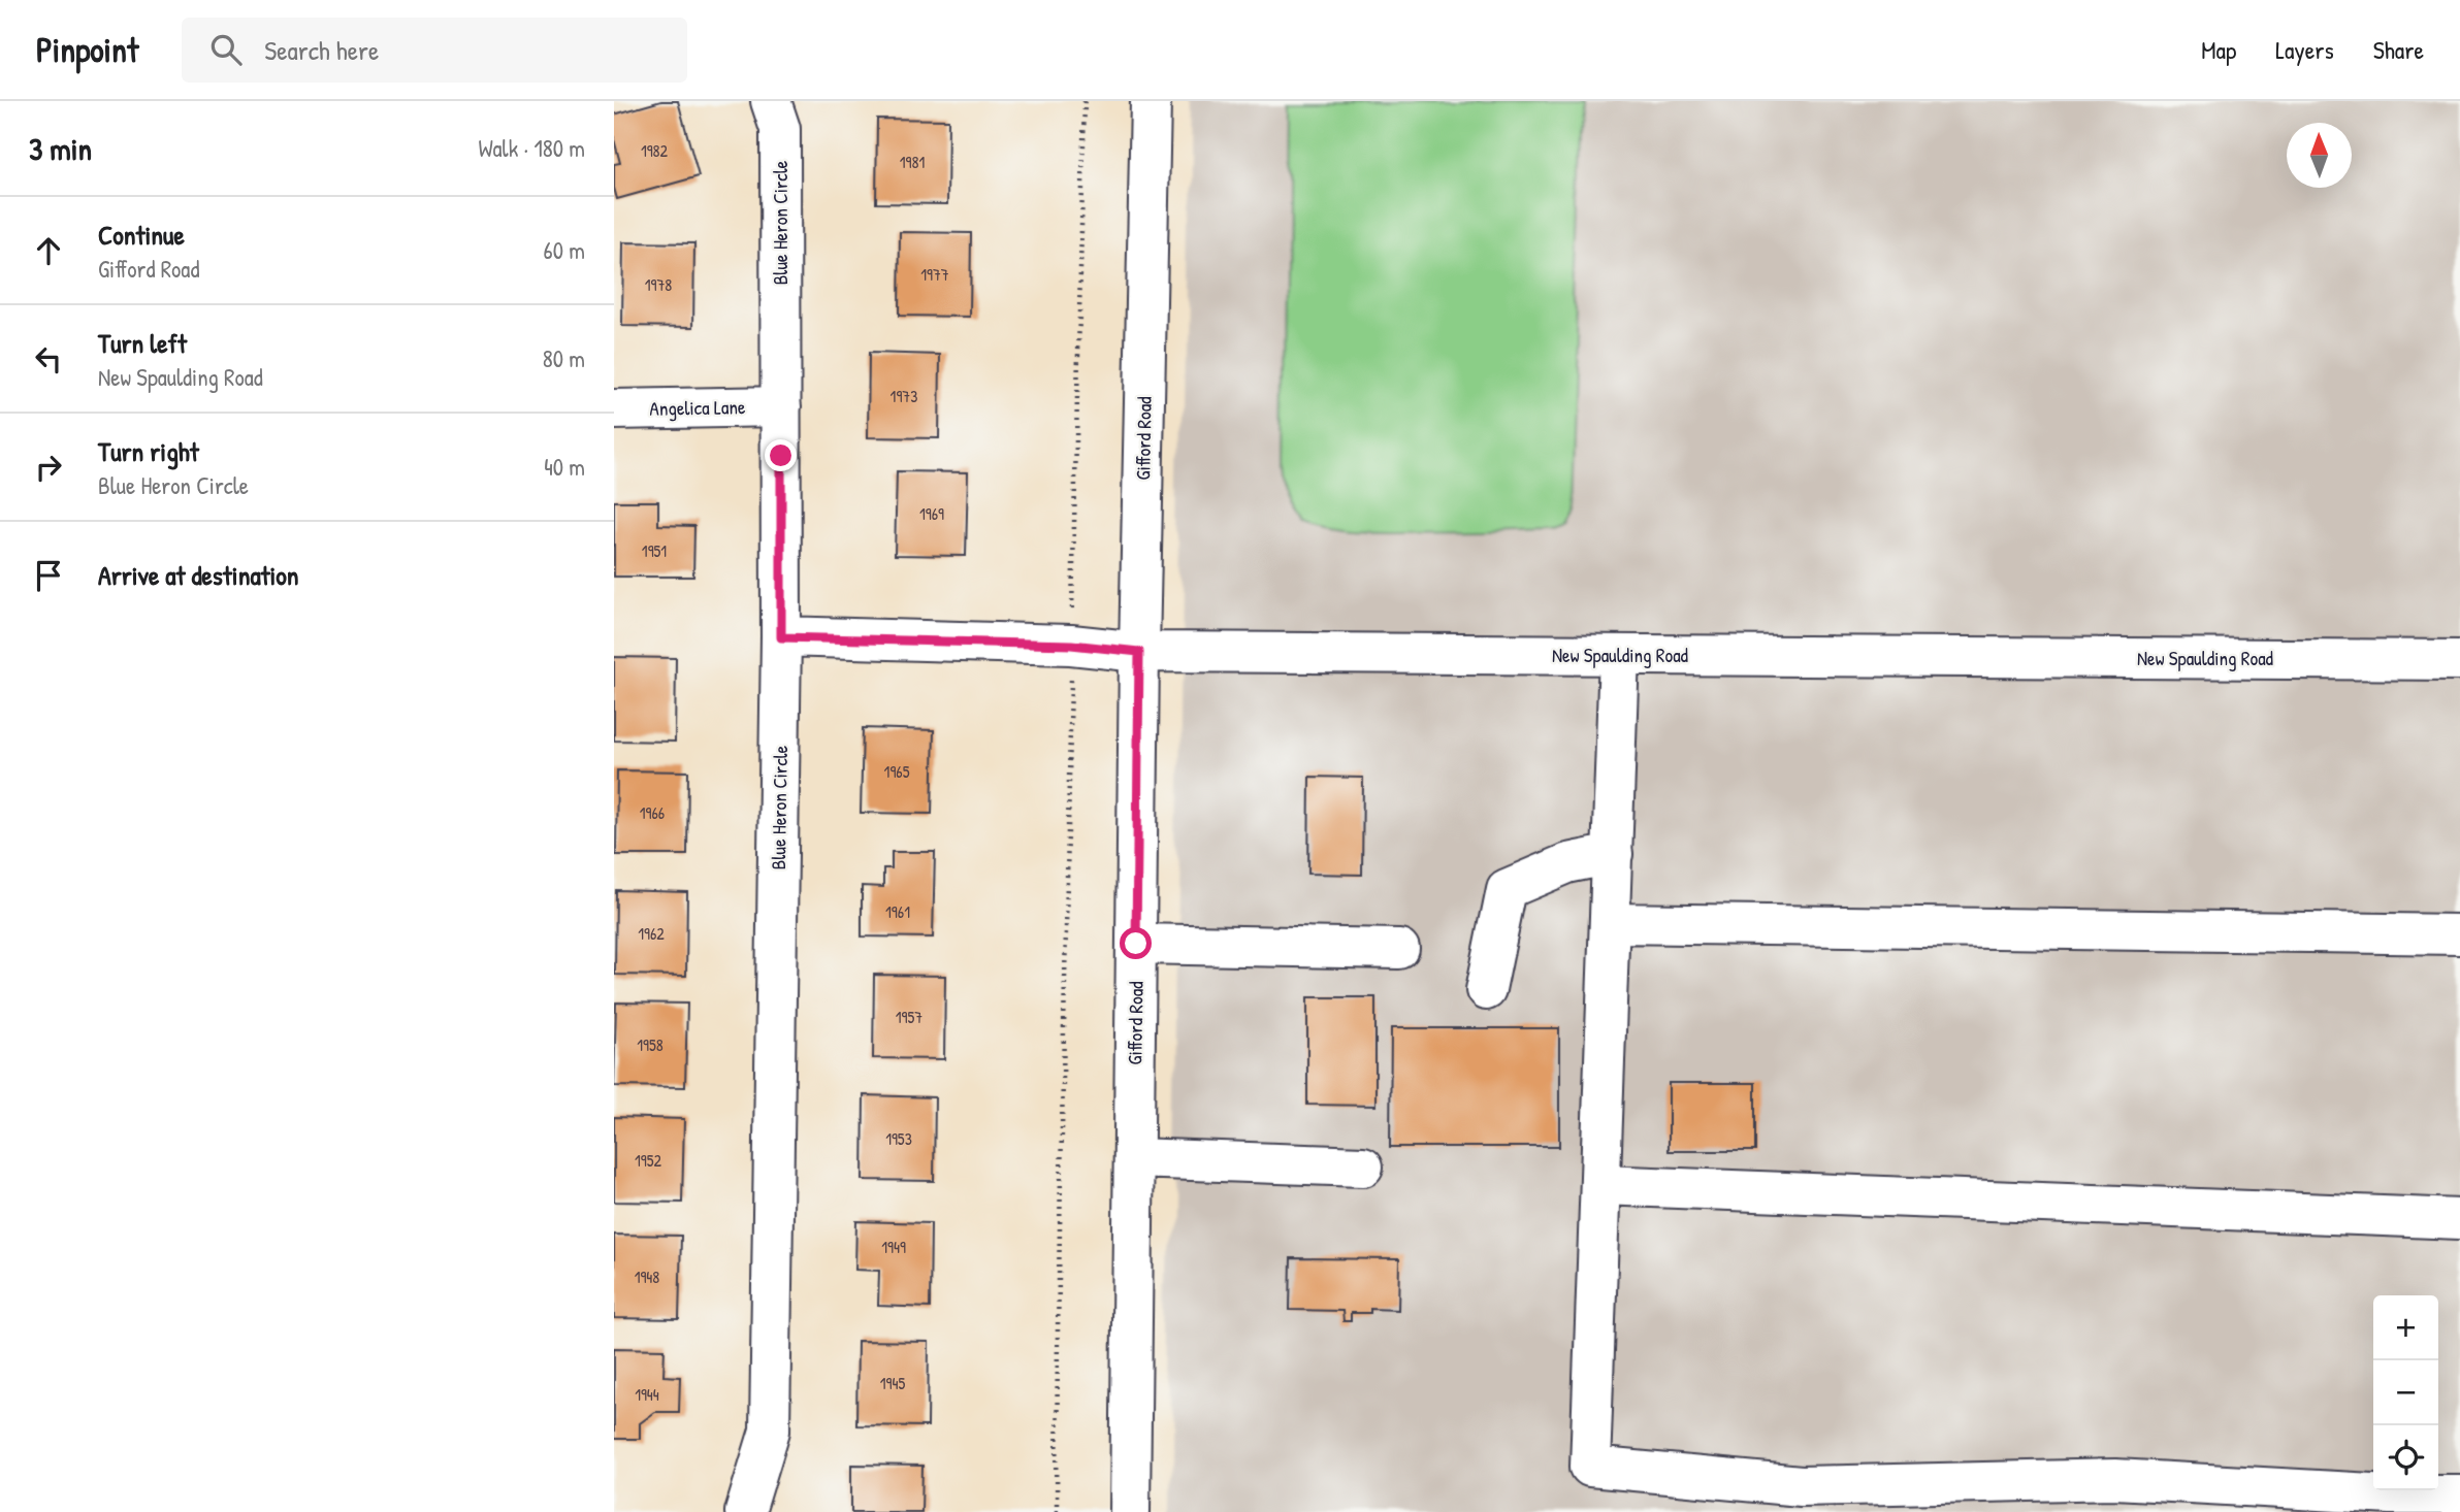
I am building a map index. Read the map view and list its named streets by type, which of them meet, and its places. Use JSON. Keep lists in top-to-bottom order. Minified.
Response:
{"streets":{"street":["Blue Heron Circle","Angelica Lane","Gifford Road","New Spaulding Road"]},"crossings":[["Blue Heron Circle","Angelica Lane"],["Blue Heron Circle","New Spaulding Road"],["Gifford Road","New Spaulding Road"]],"house_numbers":["1982","1981","1977","1978","1973","1969","1951","1965","1966","1961","1962","1957","1958","1953","1952","1949","1948","1945","1944"],"north":"top","page":{"header":"Pinpoint","search":"Search here","nav":["Map","Layers","Share"],"heading":["3 min","Walk · 180 m"],"list":[["Continue","Gifford Road","60 m"],["Turn left","New Spaulding Road","80 m"],["Turn right","Blue Heron Circle","40 m"],"Arrive at destination"],"map_buttons":["+","−"]}}
